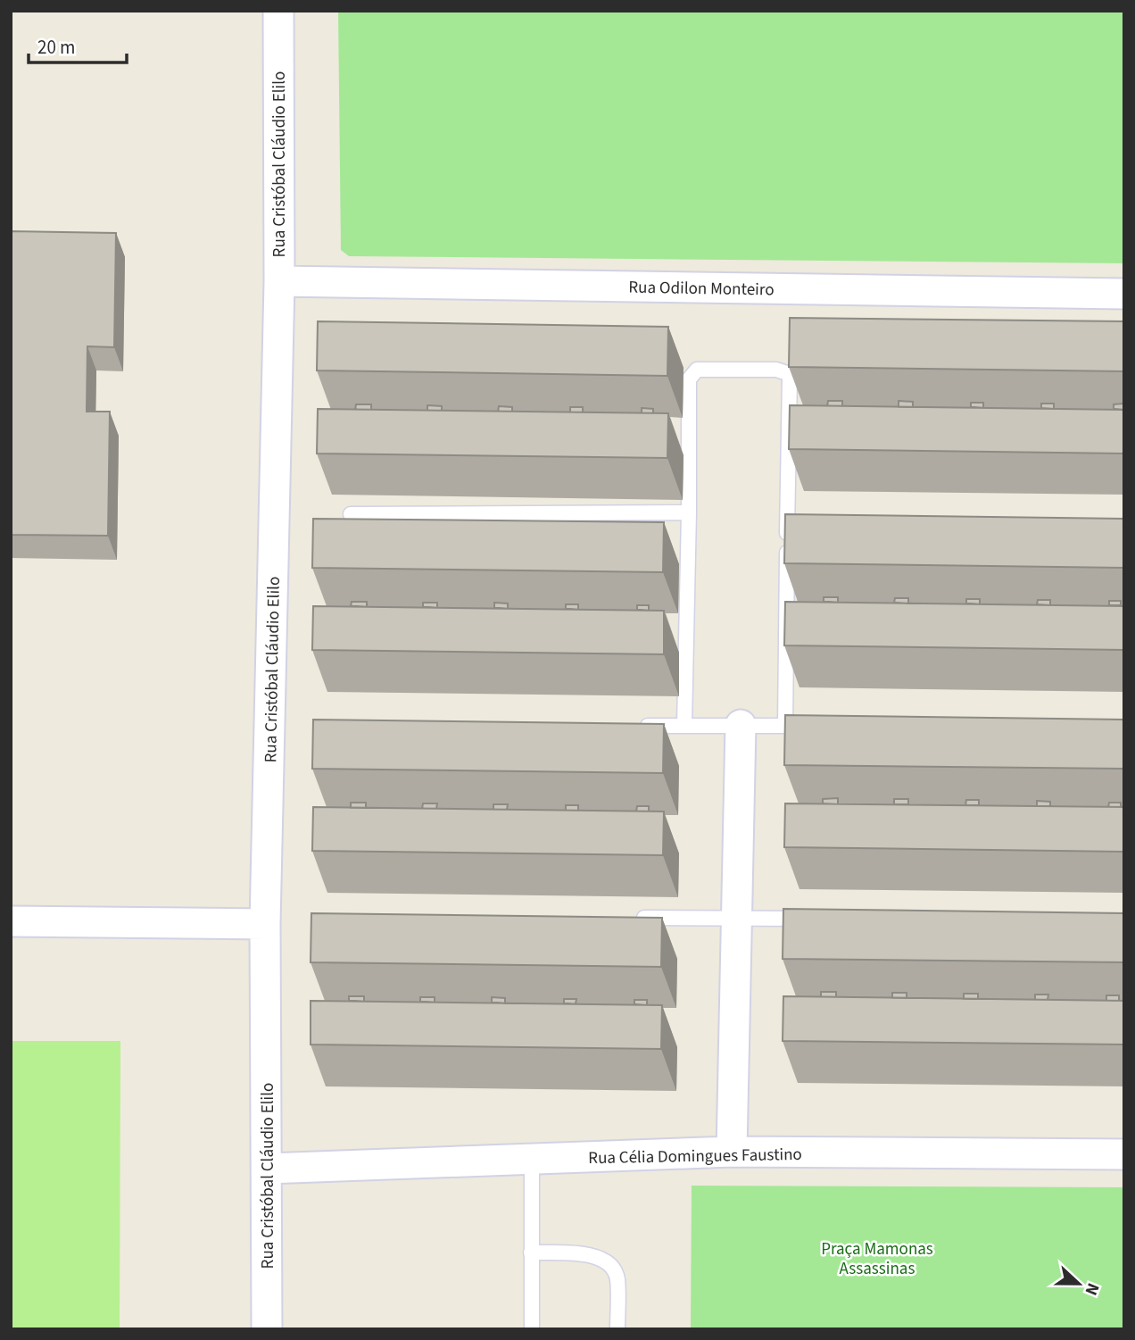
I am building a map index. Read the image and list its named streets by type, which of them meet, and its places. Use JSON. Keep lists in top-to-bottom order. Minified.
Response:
{"streets":{"street":["Rua Cristóbal Cláudio Elilo","Rua Odilon Monteiro","Rua Célia Domingues Faustino"]},"crossings":[["Rua Cristóbal Cláudio Elilo","Rua Odilon Monteiro"],["Rua Cristóbal Cláudio Elilo","Rua Célia Domingues Faustino"]],"parks":["Praça Mamonas Assassinas"],"scale_bar":"20 m","north":"right"}
